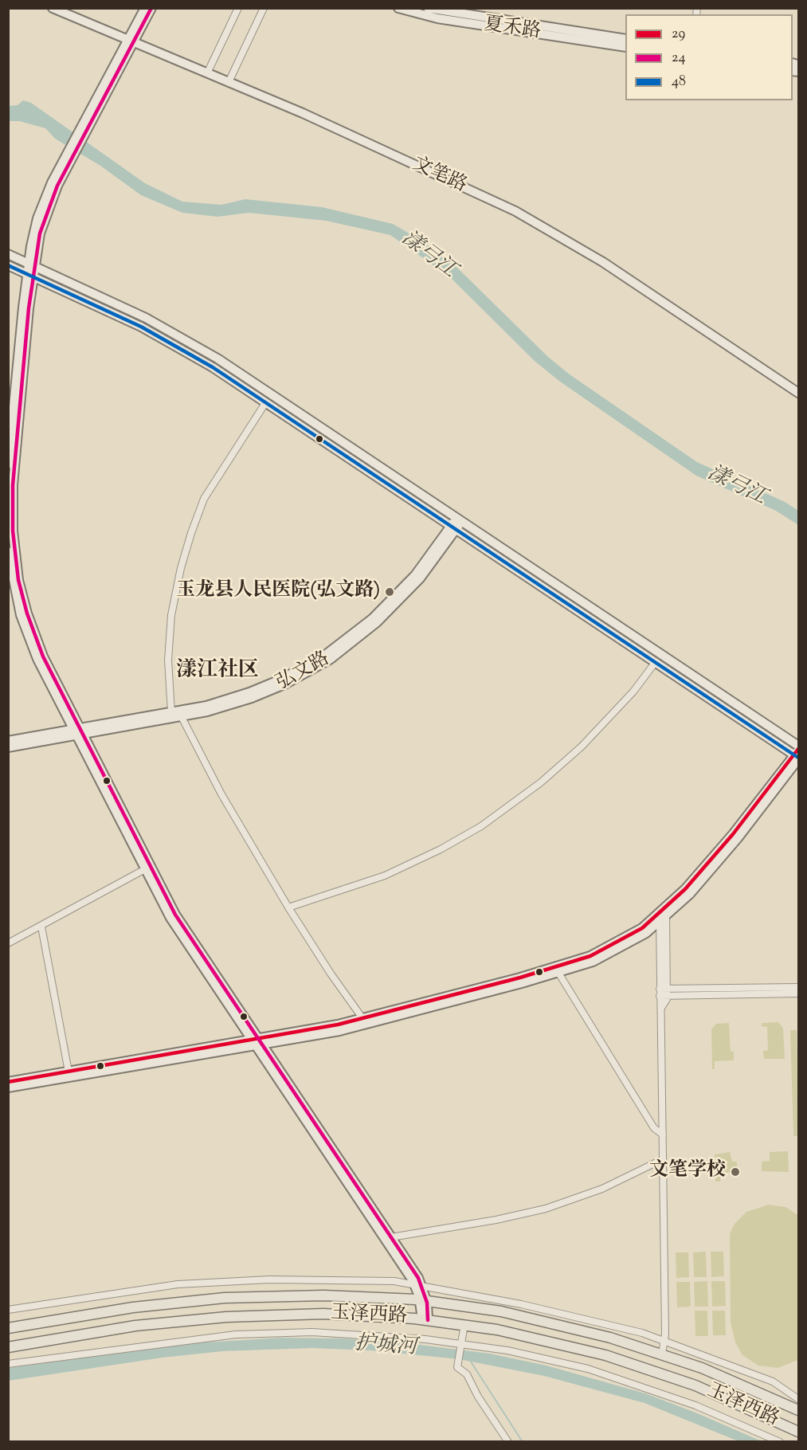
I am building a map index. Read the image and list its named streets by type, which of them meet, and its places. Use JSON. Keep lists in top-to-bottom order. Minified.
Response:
{"streets":{"main road":["夏禾路","文笔路","弘文路","玉泽西路"]},"districts":["漾江社区"],"water":["漾弓江","护城河"],"places":["玉龙县人民医院(弘文路)","文笔学校"],"lines":["transit line 24","transit line 48","transit line 29"],"legend":["29","24","48"]}
